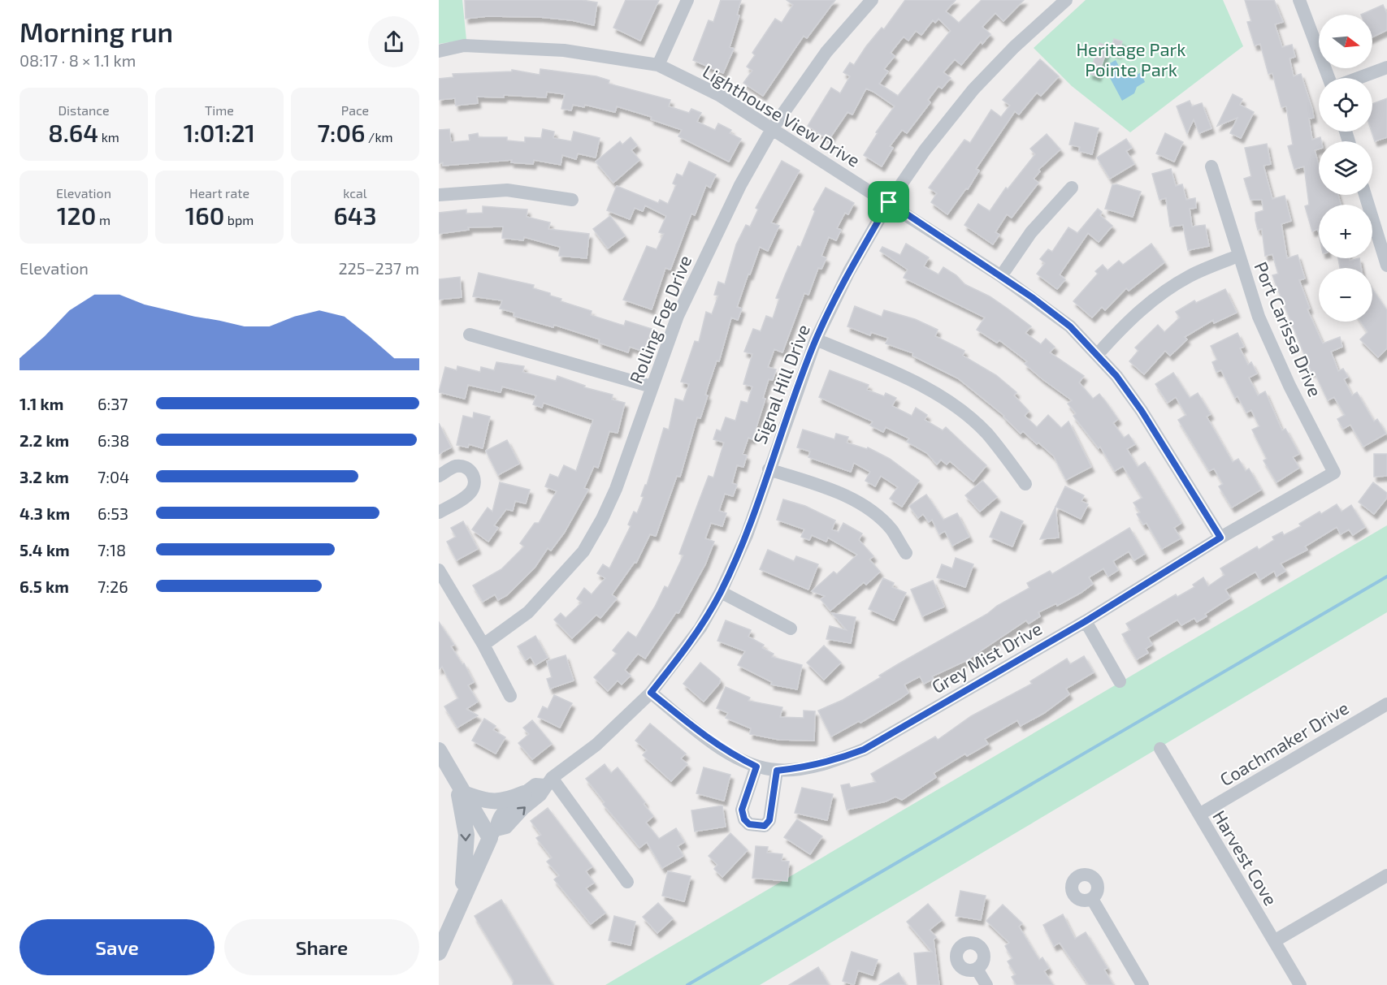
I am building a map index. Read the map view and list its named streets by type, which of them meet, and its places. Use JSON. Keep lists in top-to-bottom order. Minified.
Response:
{"streets":{"street":["Lighthouse View Drive","Rolling Fog Drive","Port Carissa Drive","Signal Hill Drive","Grey Mist Drive","Coachmaker Drive","Harvest Cove"]},"crossings":[["Lighthouse View Drive","Rolling Fog Drive"],["Lighthouse View Drive","Signal Hill Drive"],["Lighthouse View Drive","Grey Mist Drive"],["Port Carissa Drive","Grey Mist Drive"],["Signal Hill Drive","Grey Mist Drive"],["Coachmaker Drive","Harvest Cove"]],"parks":["Heritage Park Pointe Park"],"north":"right","page":{"heading":["Morning run","08:17 · 8 × 1.1 km"],"map_buttons":["+","−"],"stats":[["Distance","8.64 km"],["Time","1:01:21"],["Pace","7:06 /km"],["Elevation","120 m"],["Heart rate","160 bpm"],["kcal","643"]],"chart":["Elevation","225–237 m"],"list":[{"name":"1.1 km","note":"6:37"},{"name":"2.2 km","note":"6:38"},{"name":"3.2 km","note":"7:04"},{"name":"4.3 km","note":"6:53"},{"name":"5.4 km","note":"7:18"},{"name":"6.5 km","note":"7:26"}],"buttons":["Save","Share"]}}
